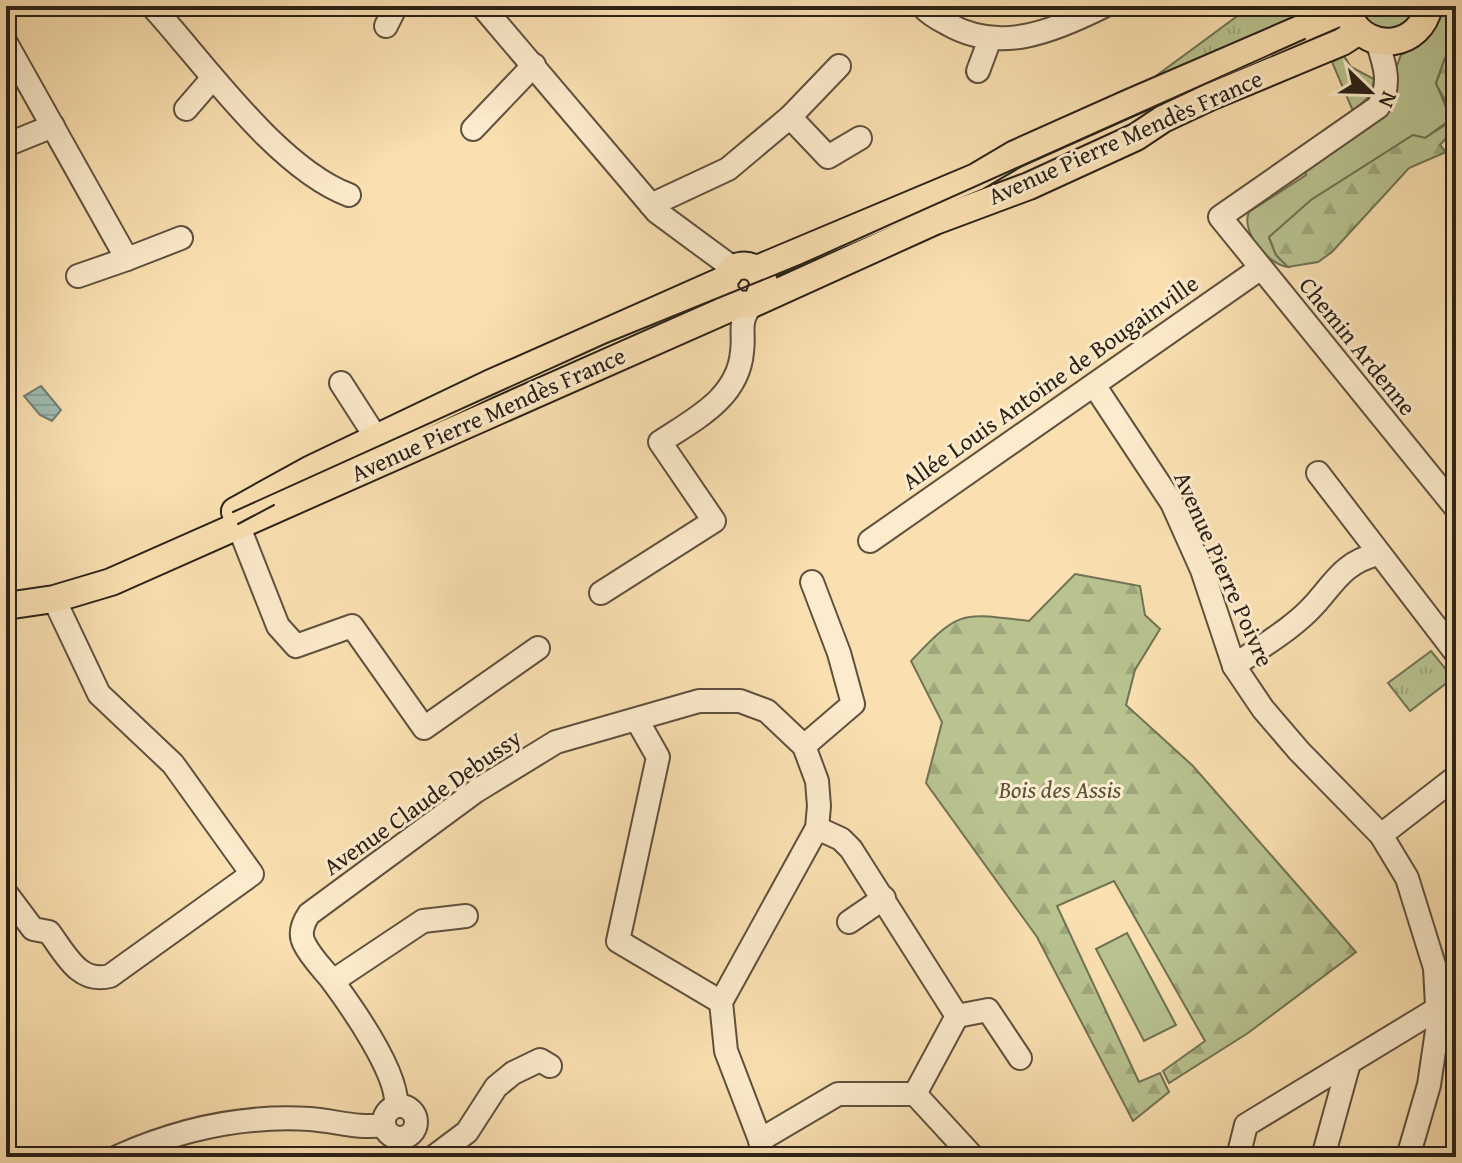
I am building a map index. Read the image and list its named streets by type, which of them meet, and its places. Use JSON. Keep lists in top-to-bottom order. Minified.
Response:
{"streets":{"main road":["Avenue Pierre Mendès France"],"street":["Chemin Ardenne","Allée Louis Antoine de Bougainville","Avenue Pierre Poivre","Avenue Claude Debussy"]},"crossings":[["Chemin Ardenne","Allée Louis Antoine de Bougainville"],["Allée Louis Antoine de Bougainville","Avenue Pierre Poivre"]],"parks":["Bois des Assis"],"north":"bottom right"}
